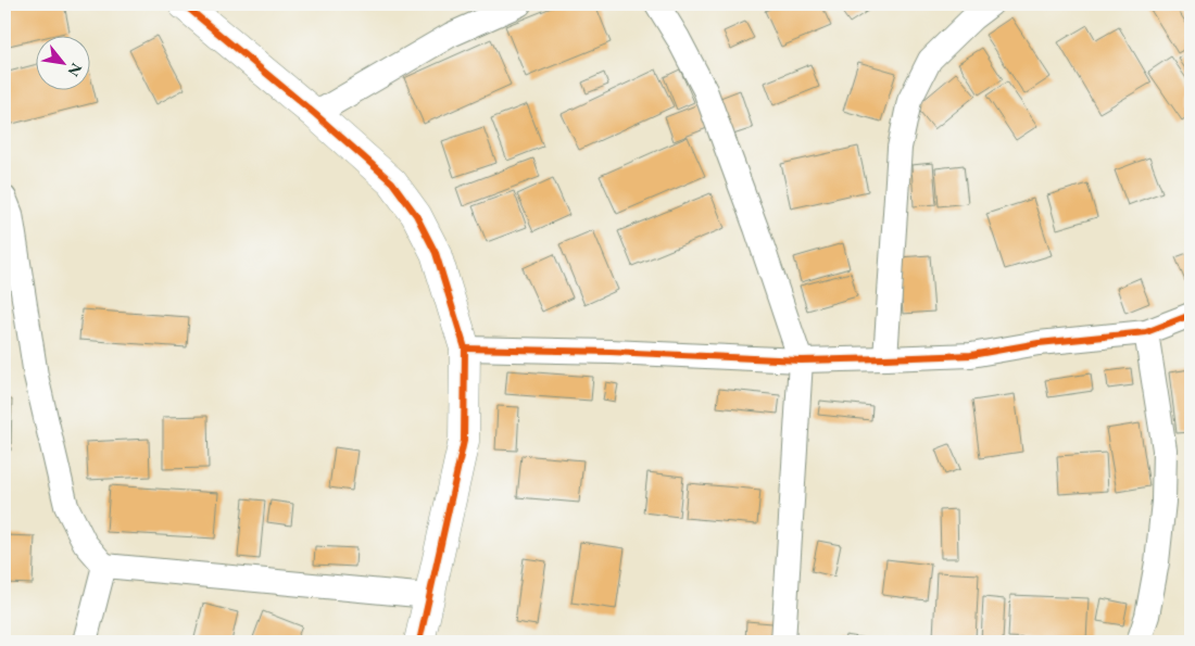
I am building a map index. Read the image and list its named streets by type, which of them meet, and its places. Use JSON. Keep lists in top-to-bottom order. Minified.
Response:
{"north":"bottom right"}
